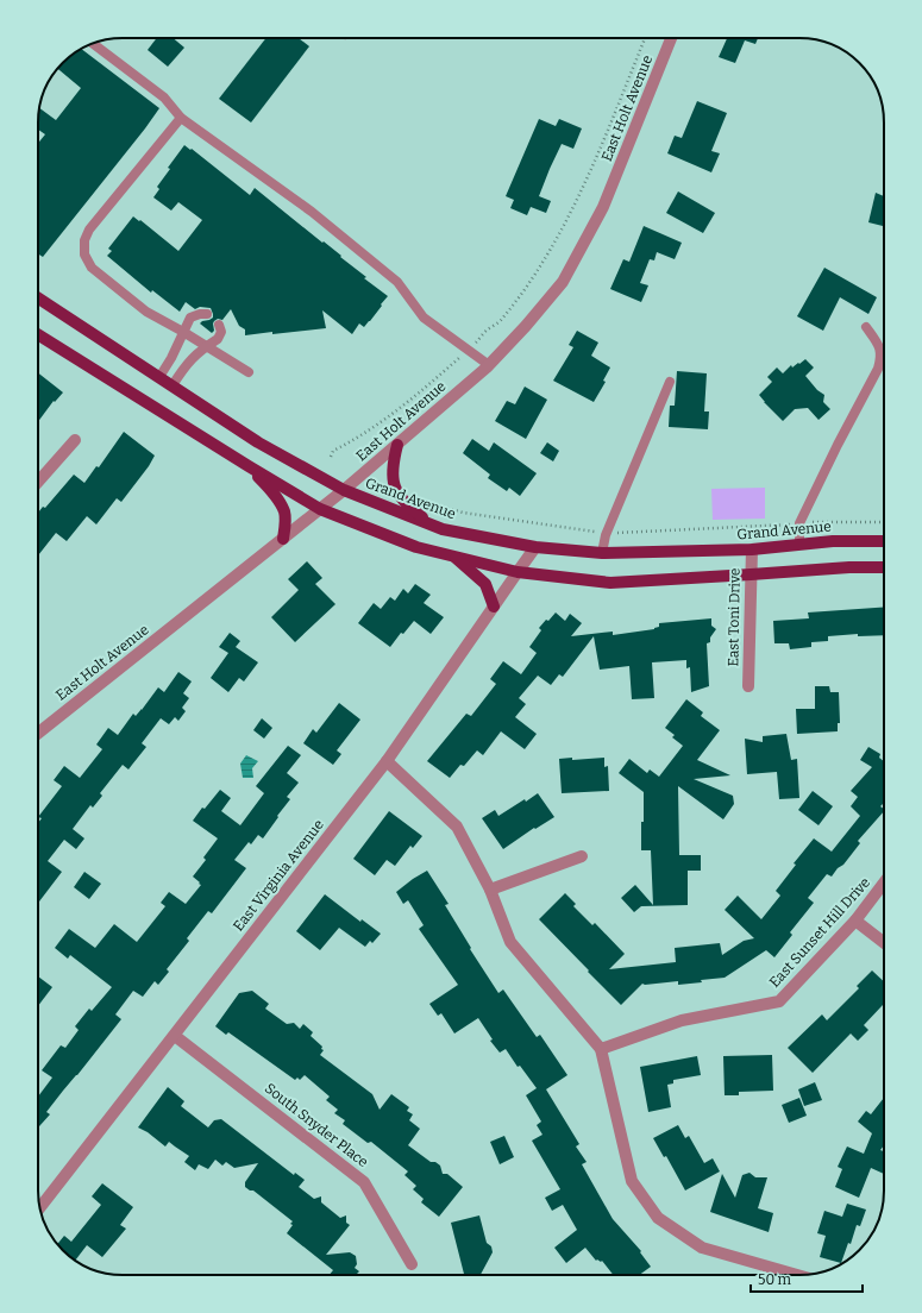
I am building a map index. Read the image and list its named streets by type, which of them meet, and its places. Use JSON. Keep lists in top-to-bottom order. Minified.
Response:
{"streets":{"main road":["Grand Avenue"],"street":["East Holt Avenue","East Toni Drive","East Virginia Avenue","East Sunset Hill Drive","South Snyder Place"]},"crossings":[["East Holt Avenue","Grand Avenue"],["Grand Avenue","East Toni Drive"],["Grand Avenue","East Virginia Avenue"],["East Virginia Avenue","South Snyder Place"]],"scale_bar":"50 m"}
